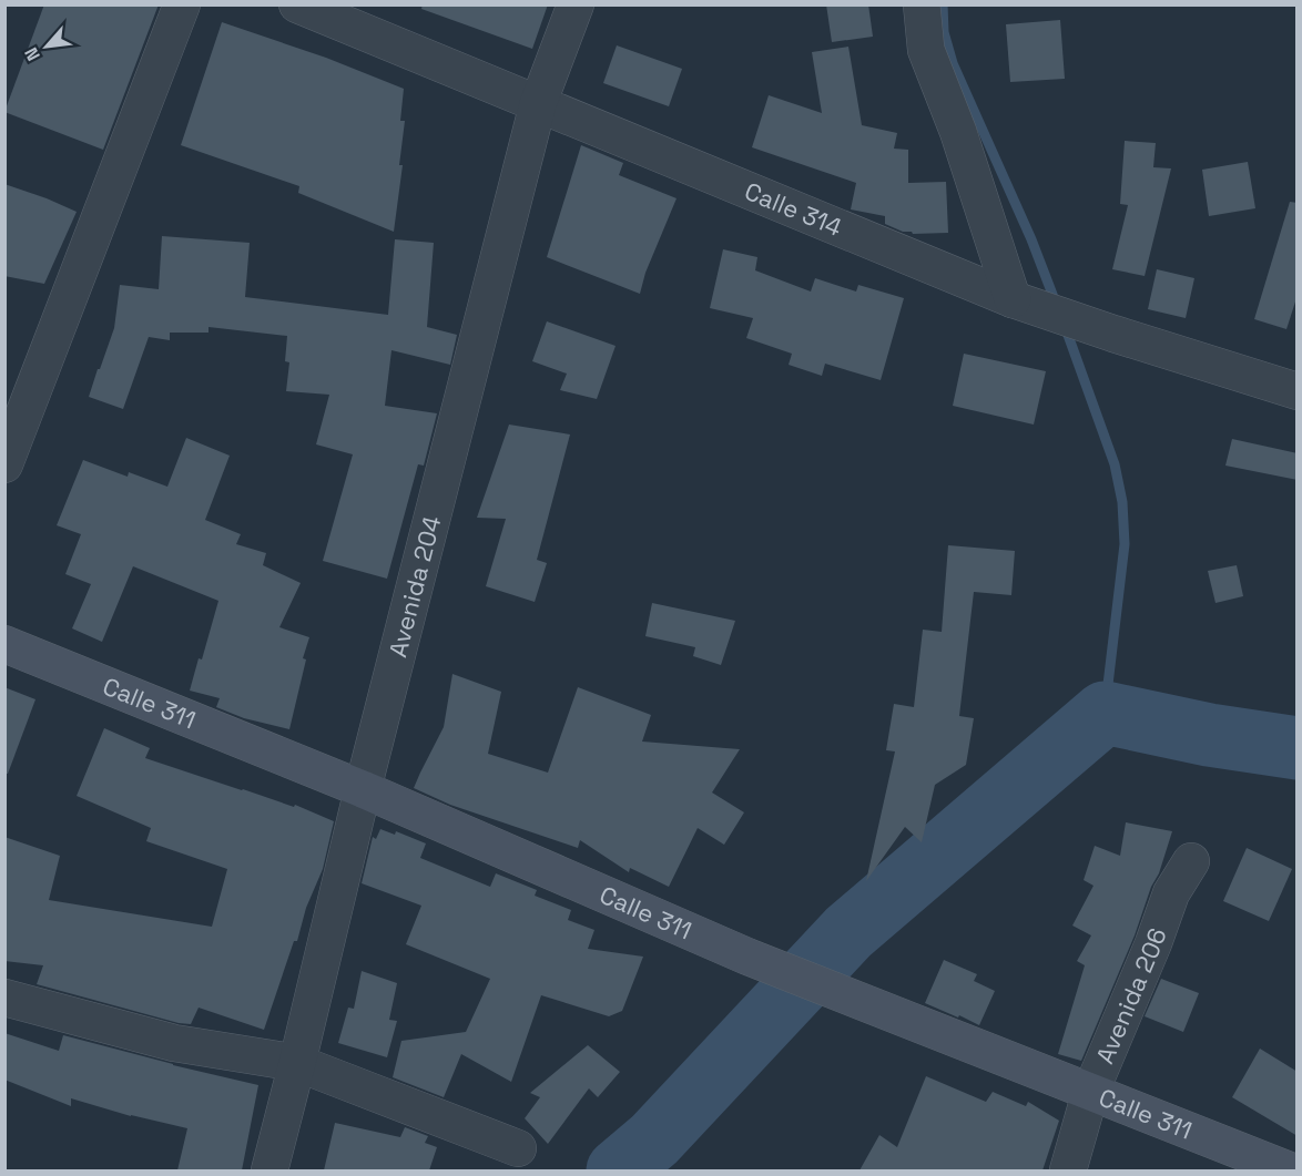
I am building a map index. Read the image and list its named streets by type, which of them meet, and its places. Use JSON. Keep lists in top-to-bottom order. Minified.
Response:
{"streets":{"street":["Calle 314","Avenida 204","Calle 311","Avenida 206"]},"crossings":[["Calle 314","Avenida 204"],["Avenida 204","Calle 311"],["Calle 311","Avenida 206"]],"north":"bottom left"}
